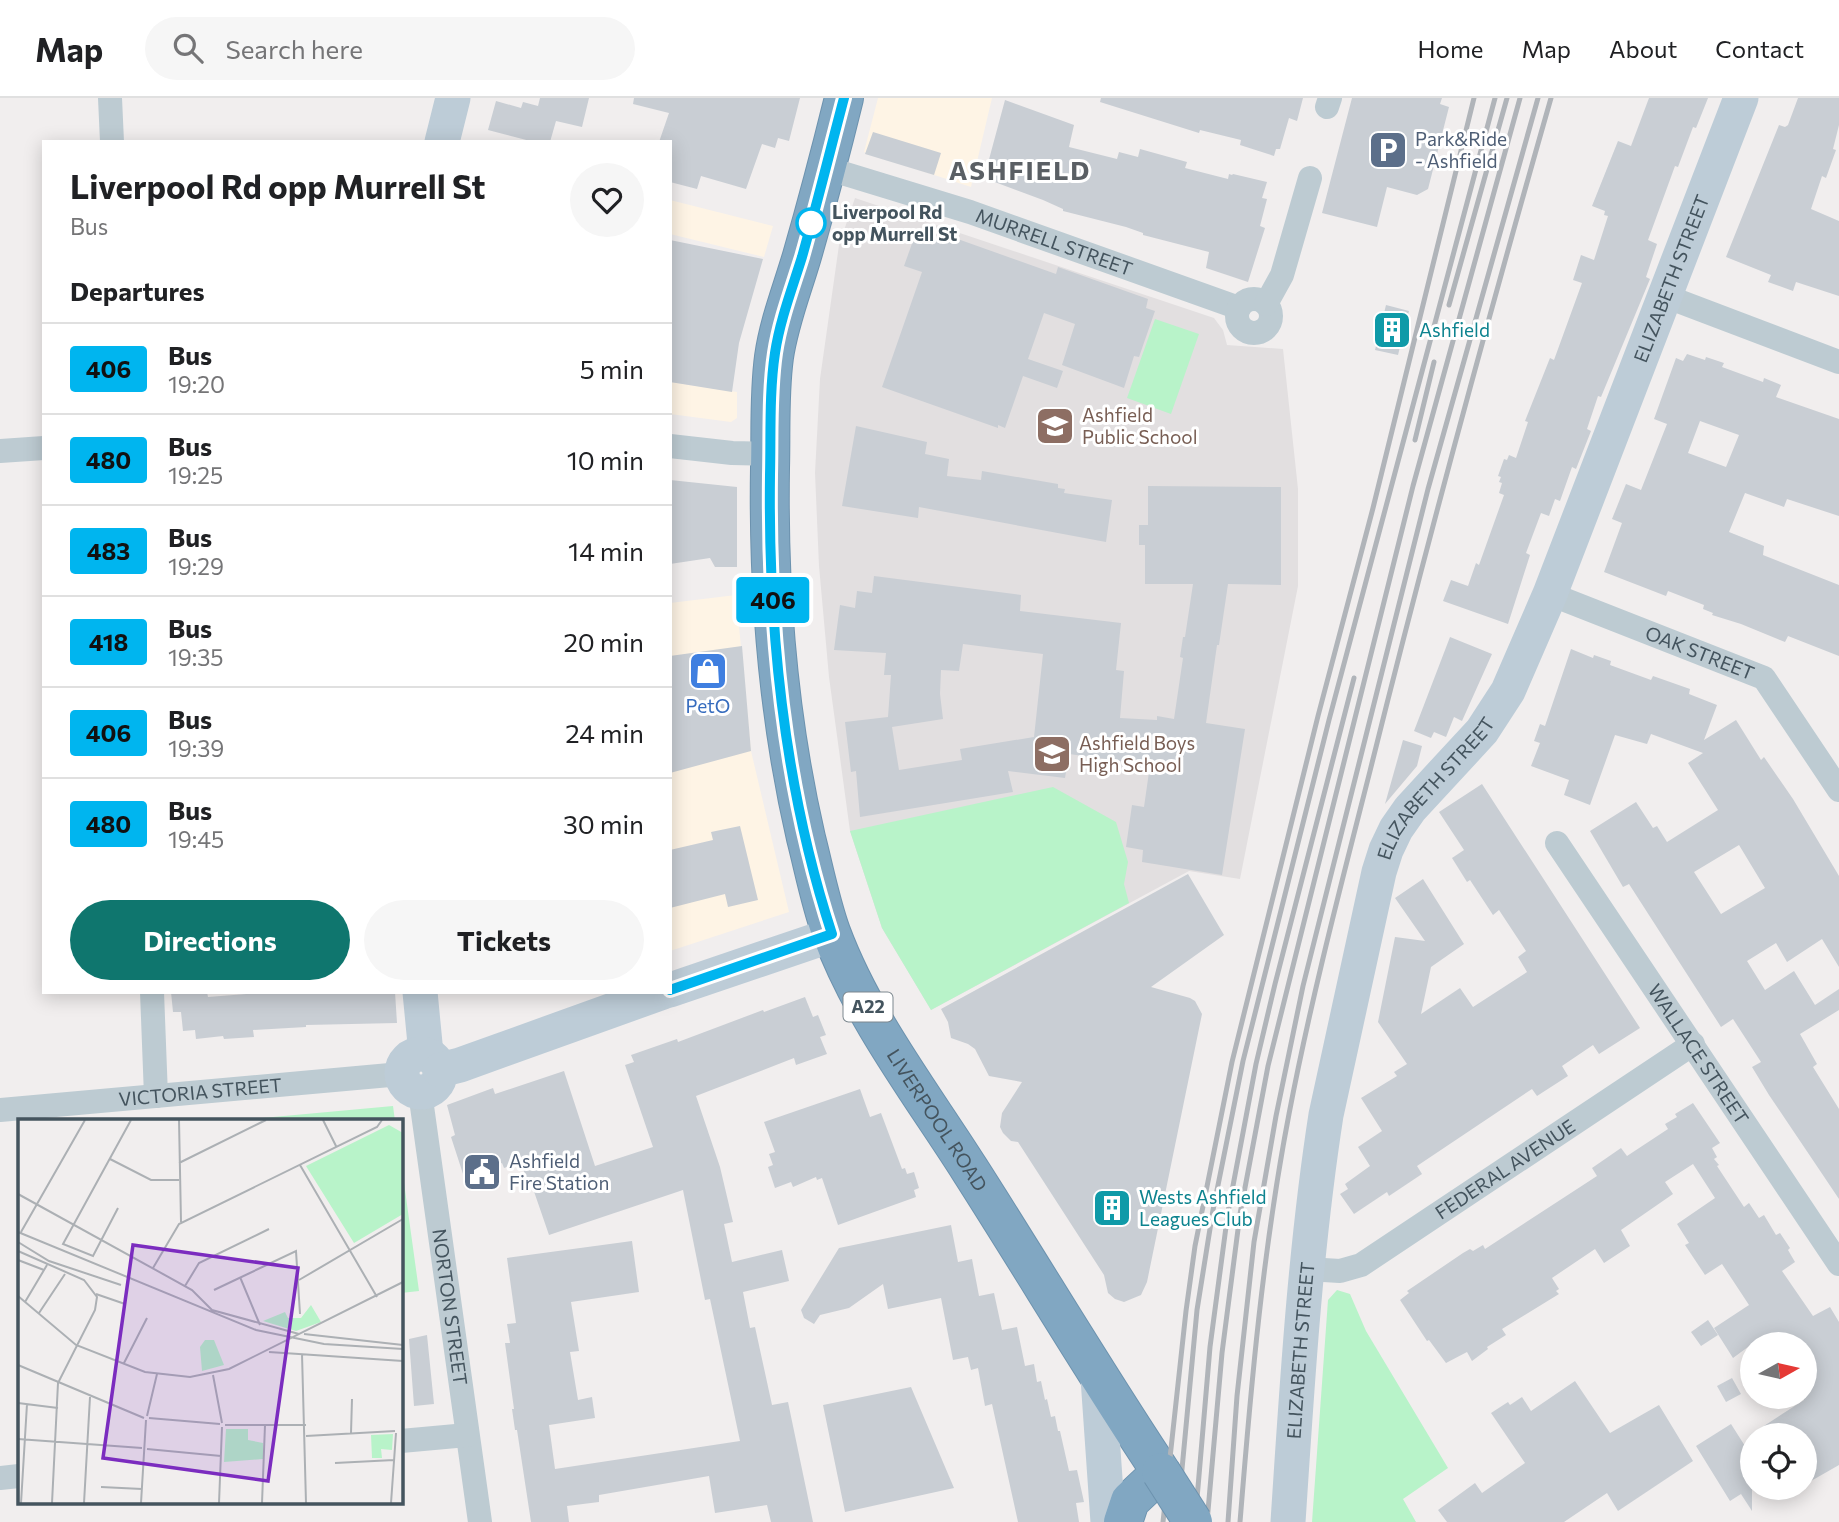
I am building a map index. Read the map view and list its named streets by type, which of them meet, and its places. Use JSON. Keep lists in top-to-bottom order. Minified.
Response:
{"streets":{"highway":["A22","LIVERPOOL ROAD"],"main road":["ELIZABETH STREET","VICTORIA STREET","NORTON STREET"],"street":["MURRELL STREET","OAK STREET","WALLACE STREET","FEDERAL AVENUE"]},"crossings":[["MURRELL STREET","LIVERPOOL ROAD"],["ELIZABETH STREET","OAK STREET"],["ELIZABETH STREET","FEDERAL AVENUE"],["WALLACE STREET","FEDERAL AVENUE"],["VICTORIA STREET","NORTON STREET"]],"districts":["ASHFIELD"],"places":{"parking":["Park&Ride - Ashfield"],"other":["Liverpool Rd opp Murrell St"],"building":["Ashfield","Wests Ashfield Leagues Club"],"school or university":["Ashfield Public School","Ashfield Boys High School"],"shop":["PetO"],"public building":["Ashfield Fire Station"]},"lines":["bus line 406"],"north":"right","page":{"header":"Map","search":"Search here","nav":["Home","Map","About","Contact"],"on_map":"406","heading":[["Liverpool Rd opp Murrell St","Bus"],"Departures"],"list":[{"mark":"406","name":"Bus","note":"19:20","value":"5 min"},{"mark":"480","name":"Bus","note":"19:25","value":"10 min"},{"mark":"483","name":"Bus","note":"19:29","value":"14 min"},{"mark":"418","name":"Bus","note":"19:35","value":"20 min"},{"mark":"406","name":"Bus","note":"19:39","value":"24 min"},{"mark":"480","name":"Bus","note":"19:45","value":"30 min"}],"buttons":["Directions","Tickets"]}}
